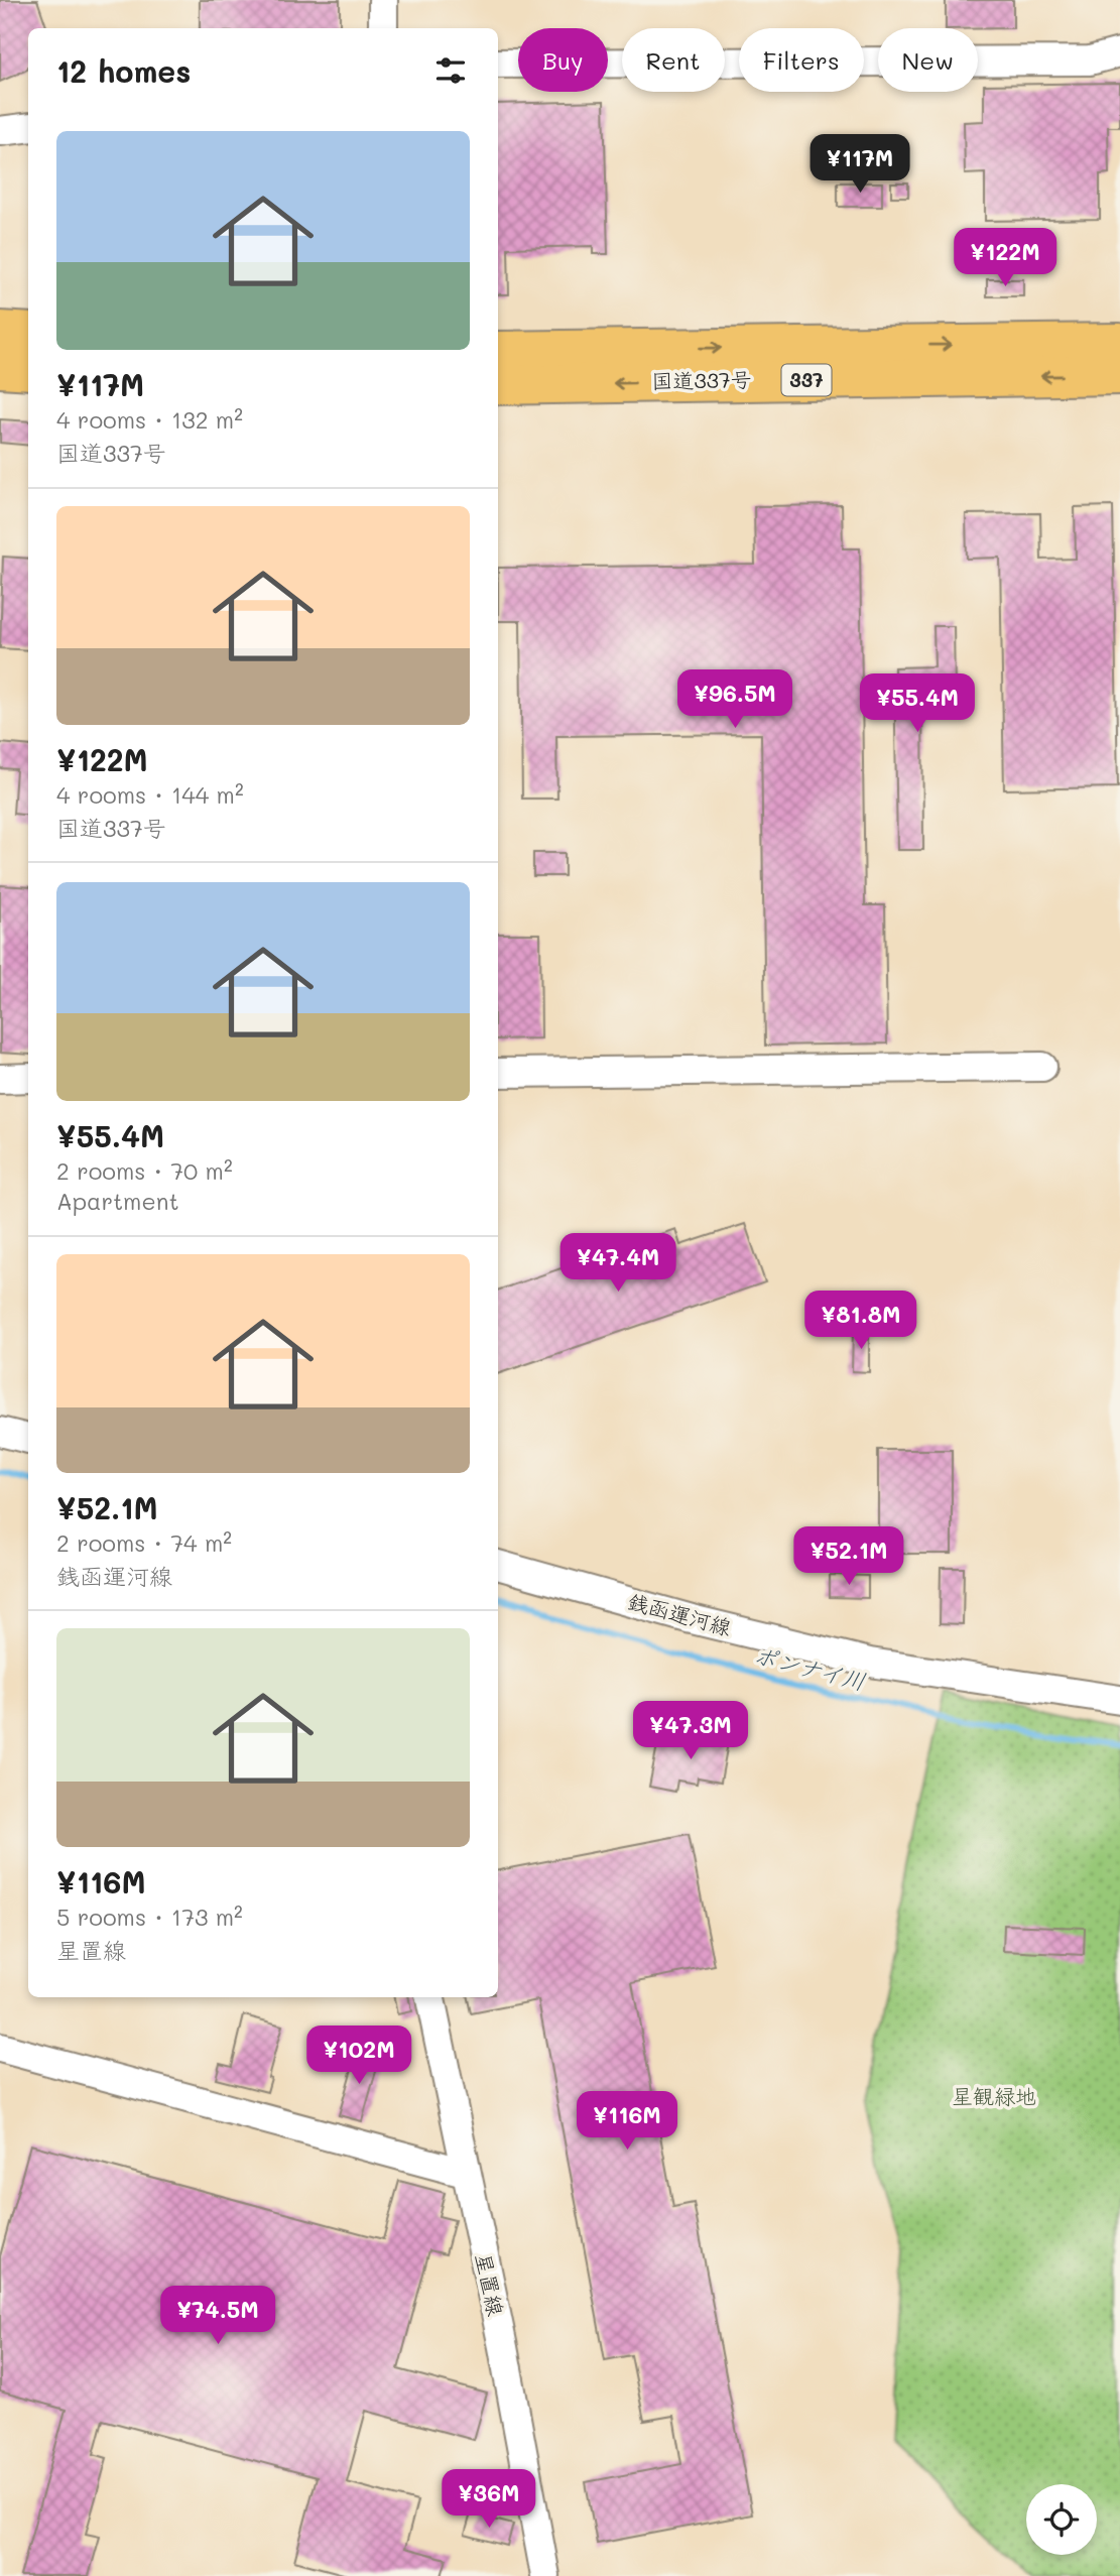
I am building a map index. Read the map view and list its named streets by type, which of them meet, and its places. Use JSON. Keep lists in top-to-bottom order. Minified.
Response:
{"streets":{"highway":["337","国道337号"],"street":["銭函運河線","星置線"]},"water":["ポンナイ川"],"parks":["星観緑地"],"page":{"chip":["Buy","Rent","Filters","New"],"heading":"12 homes","list":[{"name":"¥117M","note":"4 rooms · 132 m² · 国道337号"},{"name":"¥122M","note":"4 rooms · 144 m² · 国道337号"},{"name":"¥55.4M","note":"2 rooms · 70 m² · Apartment"},{"name":"¥52.1M","note":"2 rooms · 74 m² · 銭函運河線"},{"name":"¥116M","note":"5 rooms · 173 m² · 星置線"}],"price":["¥117M","¥122M","¥96.5M","¥55.4M","¥47.4M","¥81.8M","¥52.1M","¥47.3M","¥102M","¥116M","¥74.5M","¥36M"]}}
